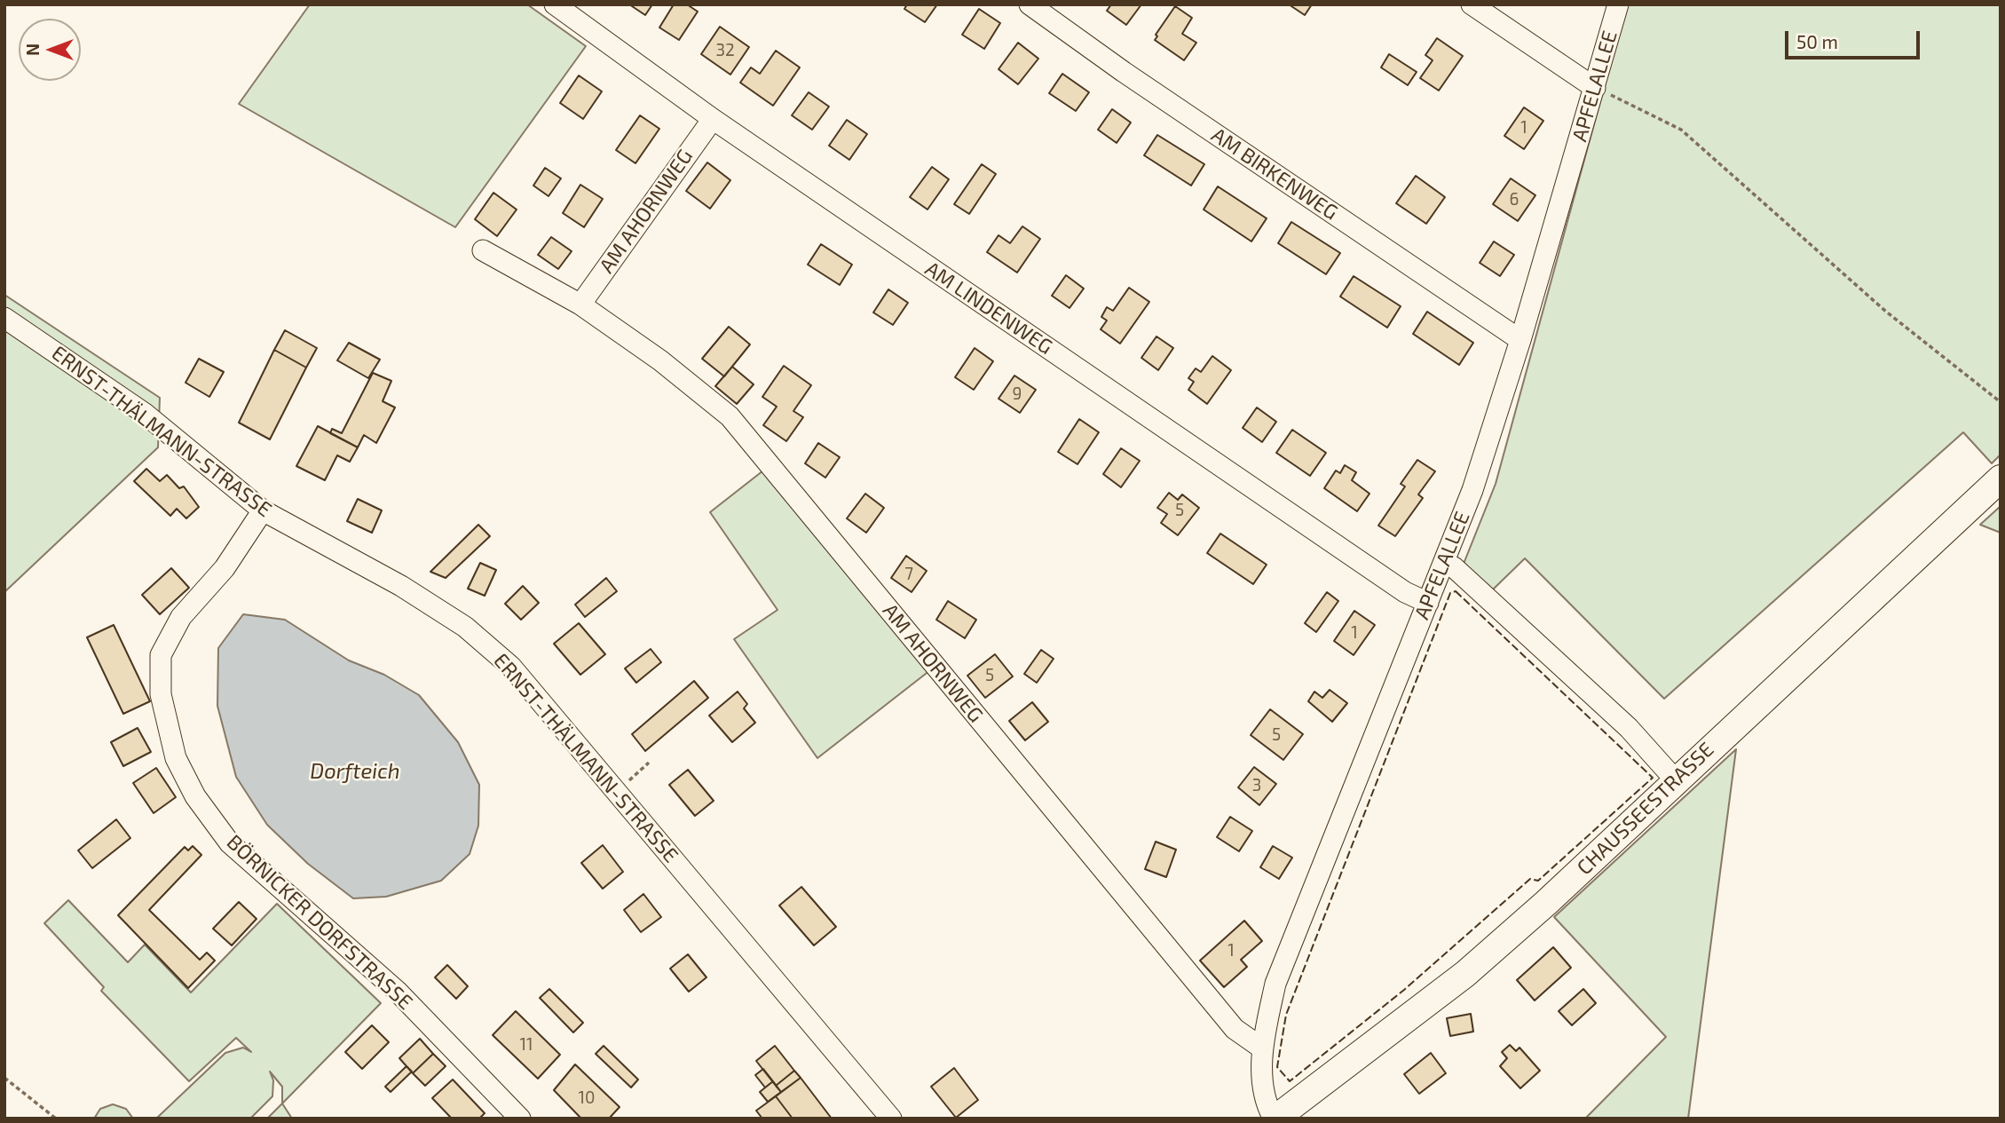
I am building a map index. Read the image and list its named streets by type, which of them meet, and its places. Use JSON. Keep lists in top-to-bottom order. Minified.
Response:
{"streets":{"main road":["CHAUSSEESTRASSE"],"street":["APFELALLEE","AM BIRKENWEG","AM AHORNWEG","AM LINDENWEG","ERNST-THÄLMANN-STRASSE","BÖRNICKER DORFSTRASSE"]},"crossings":[["APFELALLEE","AM BIRKENWEG"],["APFELALLEE","AM AHORNWEG"],["APFELALLEE","AM LINDENWEG"],["APFELALLEE","CHAUSSEESTRASSE"],["AM AHORNWEG","AM LINDENWEG"],["ERNST-THÄLMANN-STRASSE","BÖRNICKER DORFSTRASSE"]],"water":["Dorfteich"],"house_numbers":["32","1","6","9","5","7","1","5","5","3","1","11","10"],"scale_bar":"50 m","north":"left"}
